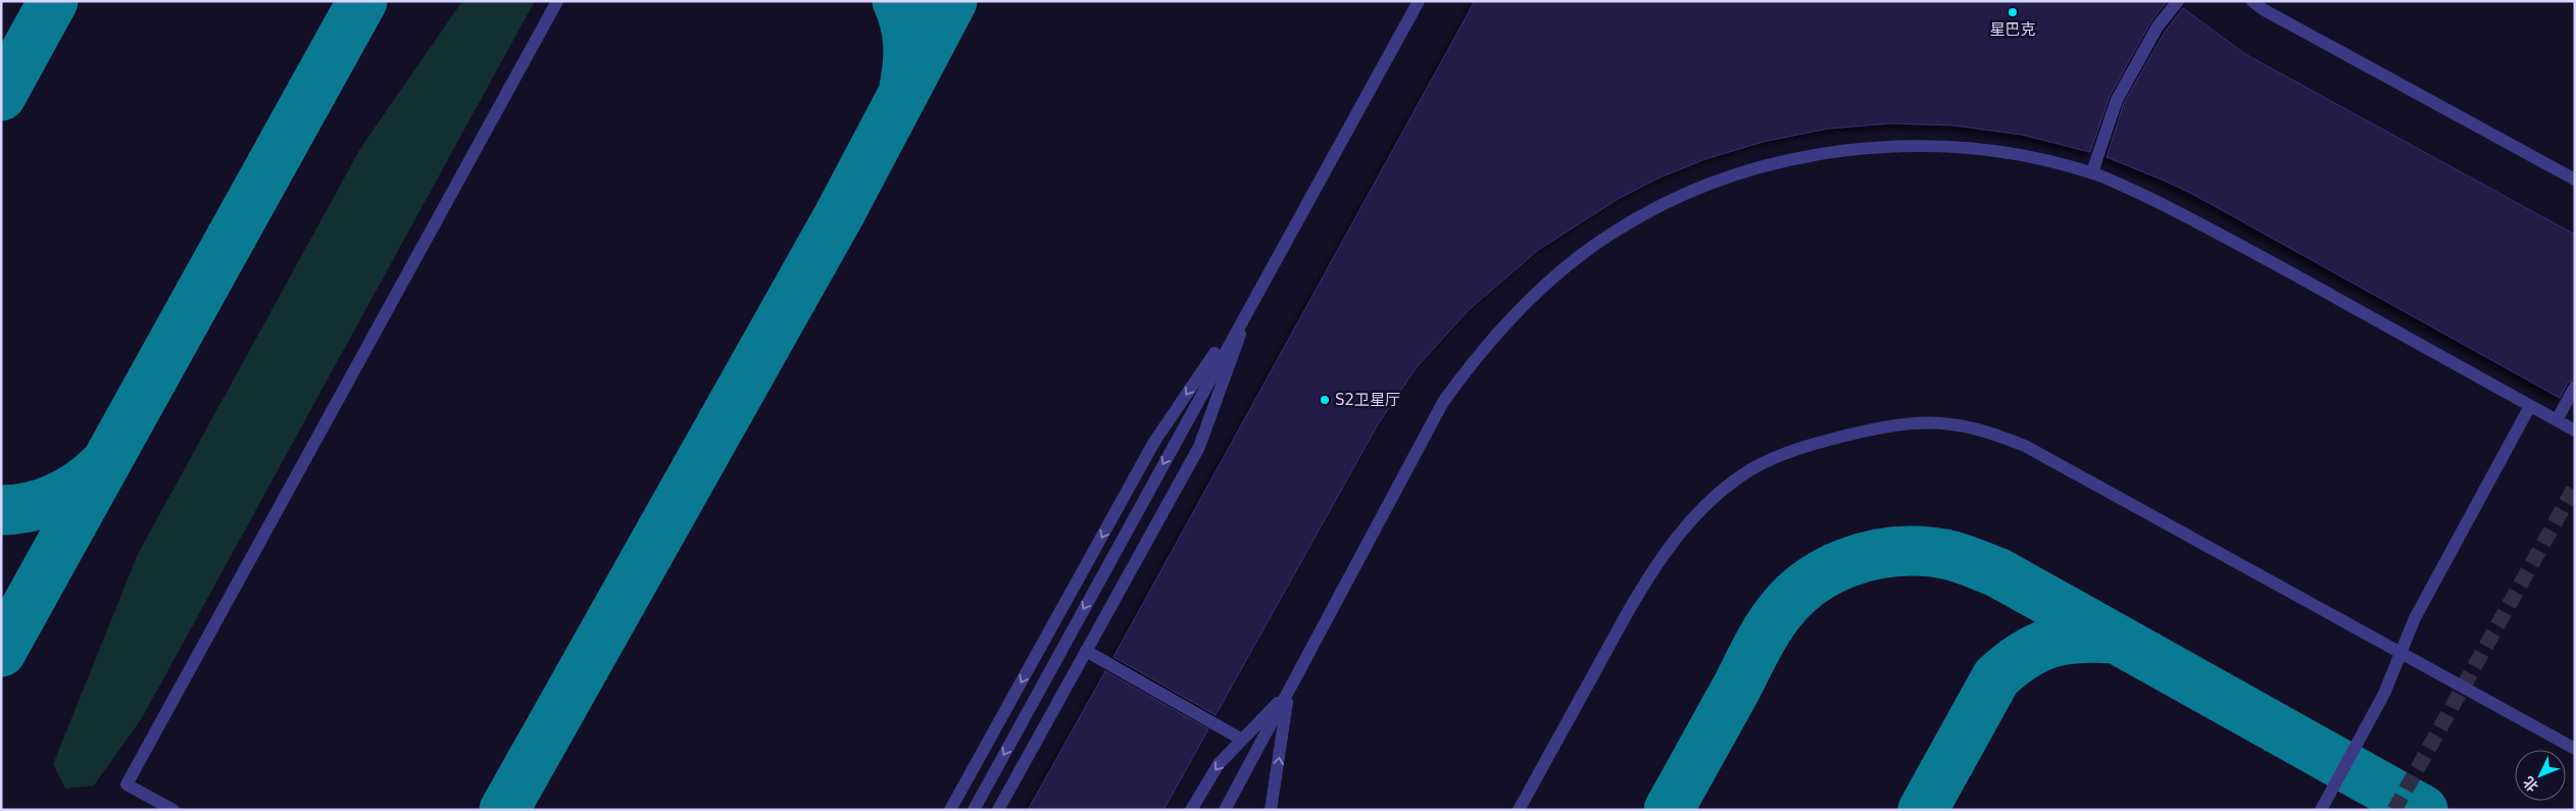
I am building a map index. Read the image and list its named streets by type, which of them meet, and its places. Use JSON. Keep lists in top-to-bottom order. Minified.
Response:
{"places":["星巴克","S2卫星厅"],"north":"bottom left"}
